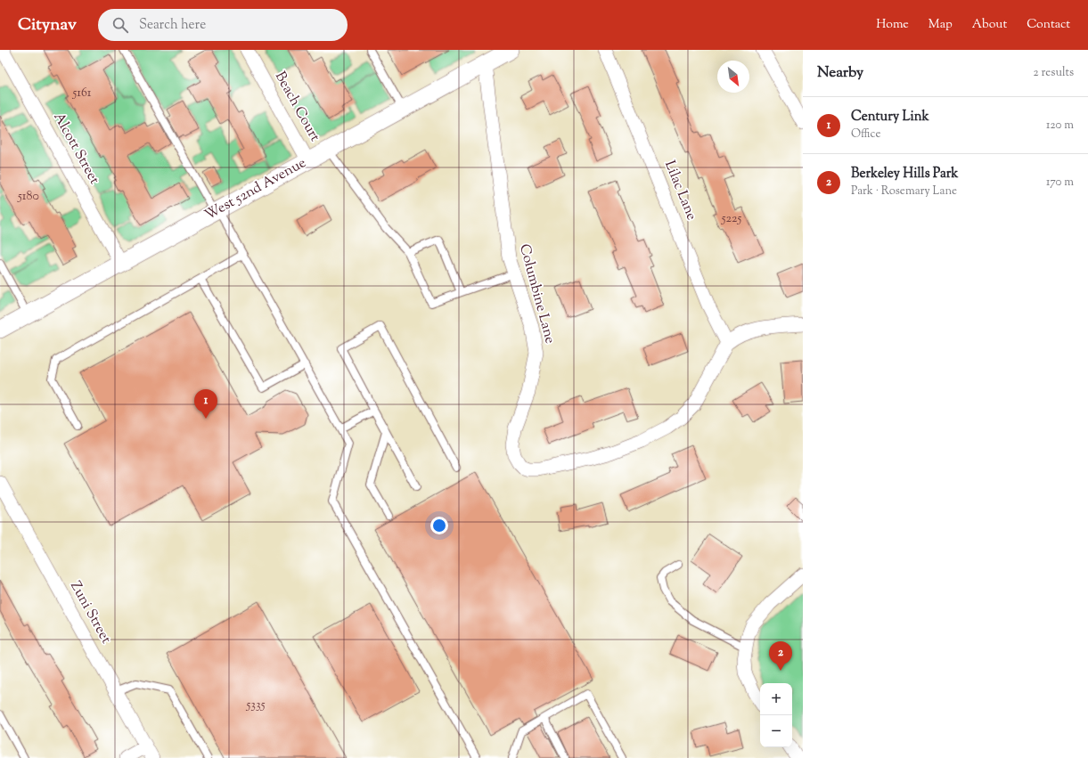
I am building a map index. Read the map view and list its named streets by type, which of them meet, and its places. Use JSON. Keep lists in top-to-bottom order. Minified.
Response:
{"streets":{"street":["Beach Court","Alcott Street","West 52nd Avenue","Lilac Lane","Columbine Lane","Zuni Street"]},"crossings":[["Beach Court","West 52nd Avenue"],["Alcott Street","West 52nd Avenue"],["West 52nd Avenue","Columbine Lane"],["Lilac Lane","Columbine Lane"]],"house_numbers":["5161","5180","5225","5335"],"north":"bottom right","page":{"header":"Citynav","search":"Search here","nav":["Home","Map","About","Contact"],"heading":["Nearby","2 results"],"list":[{"mark":"1","name":"Century Link","note":"Office","value":"120 m"},{"mark":"2","name":"Berkeley Hills Park","note":"Park · Rosemary Lane","value":"170 m"}],"pins":["1","2"],"map_buttons":["+","−"]}}
